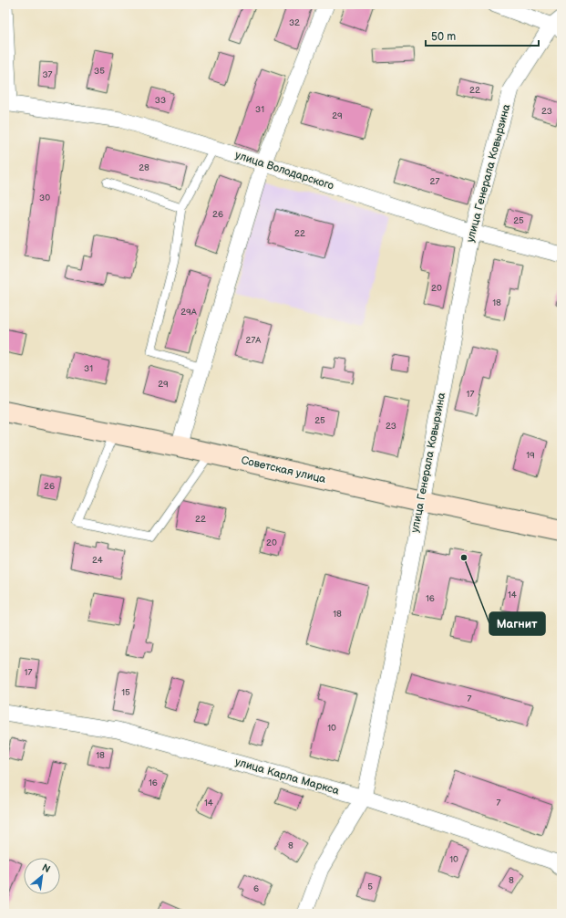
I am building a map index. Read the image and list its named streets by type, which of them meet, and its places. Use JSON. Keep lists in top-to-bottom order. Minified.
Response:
{"streets":{"street":["улица Володарского","улица Генерала Ковырзина","Советская улица","улица Карла Маркса"]},"crossings":[["улица Володарского","улица Генерала Ковырзина"],["улица Генерала Ковырзина","Советская улица"],["улица Генерала Ковырзина","улица Карла Маркса"]],"places":["Магнит"],"house_numbers":["32","35","37","22","33","31","23","29","28","27","30","26","25","22","20","18","29А","27А","31","29","17","25","23","19","26","22","20","24","14","16","18","17","15","7","10","18","16","14","7","8","10","8","5","6"],"scale_bar":"50 m","north":"top right"}
